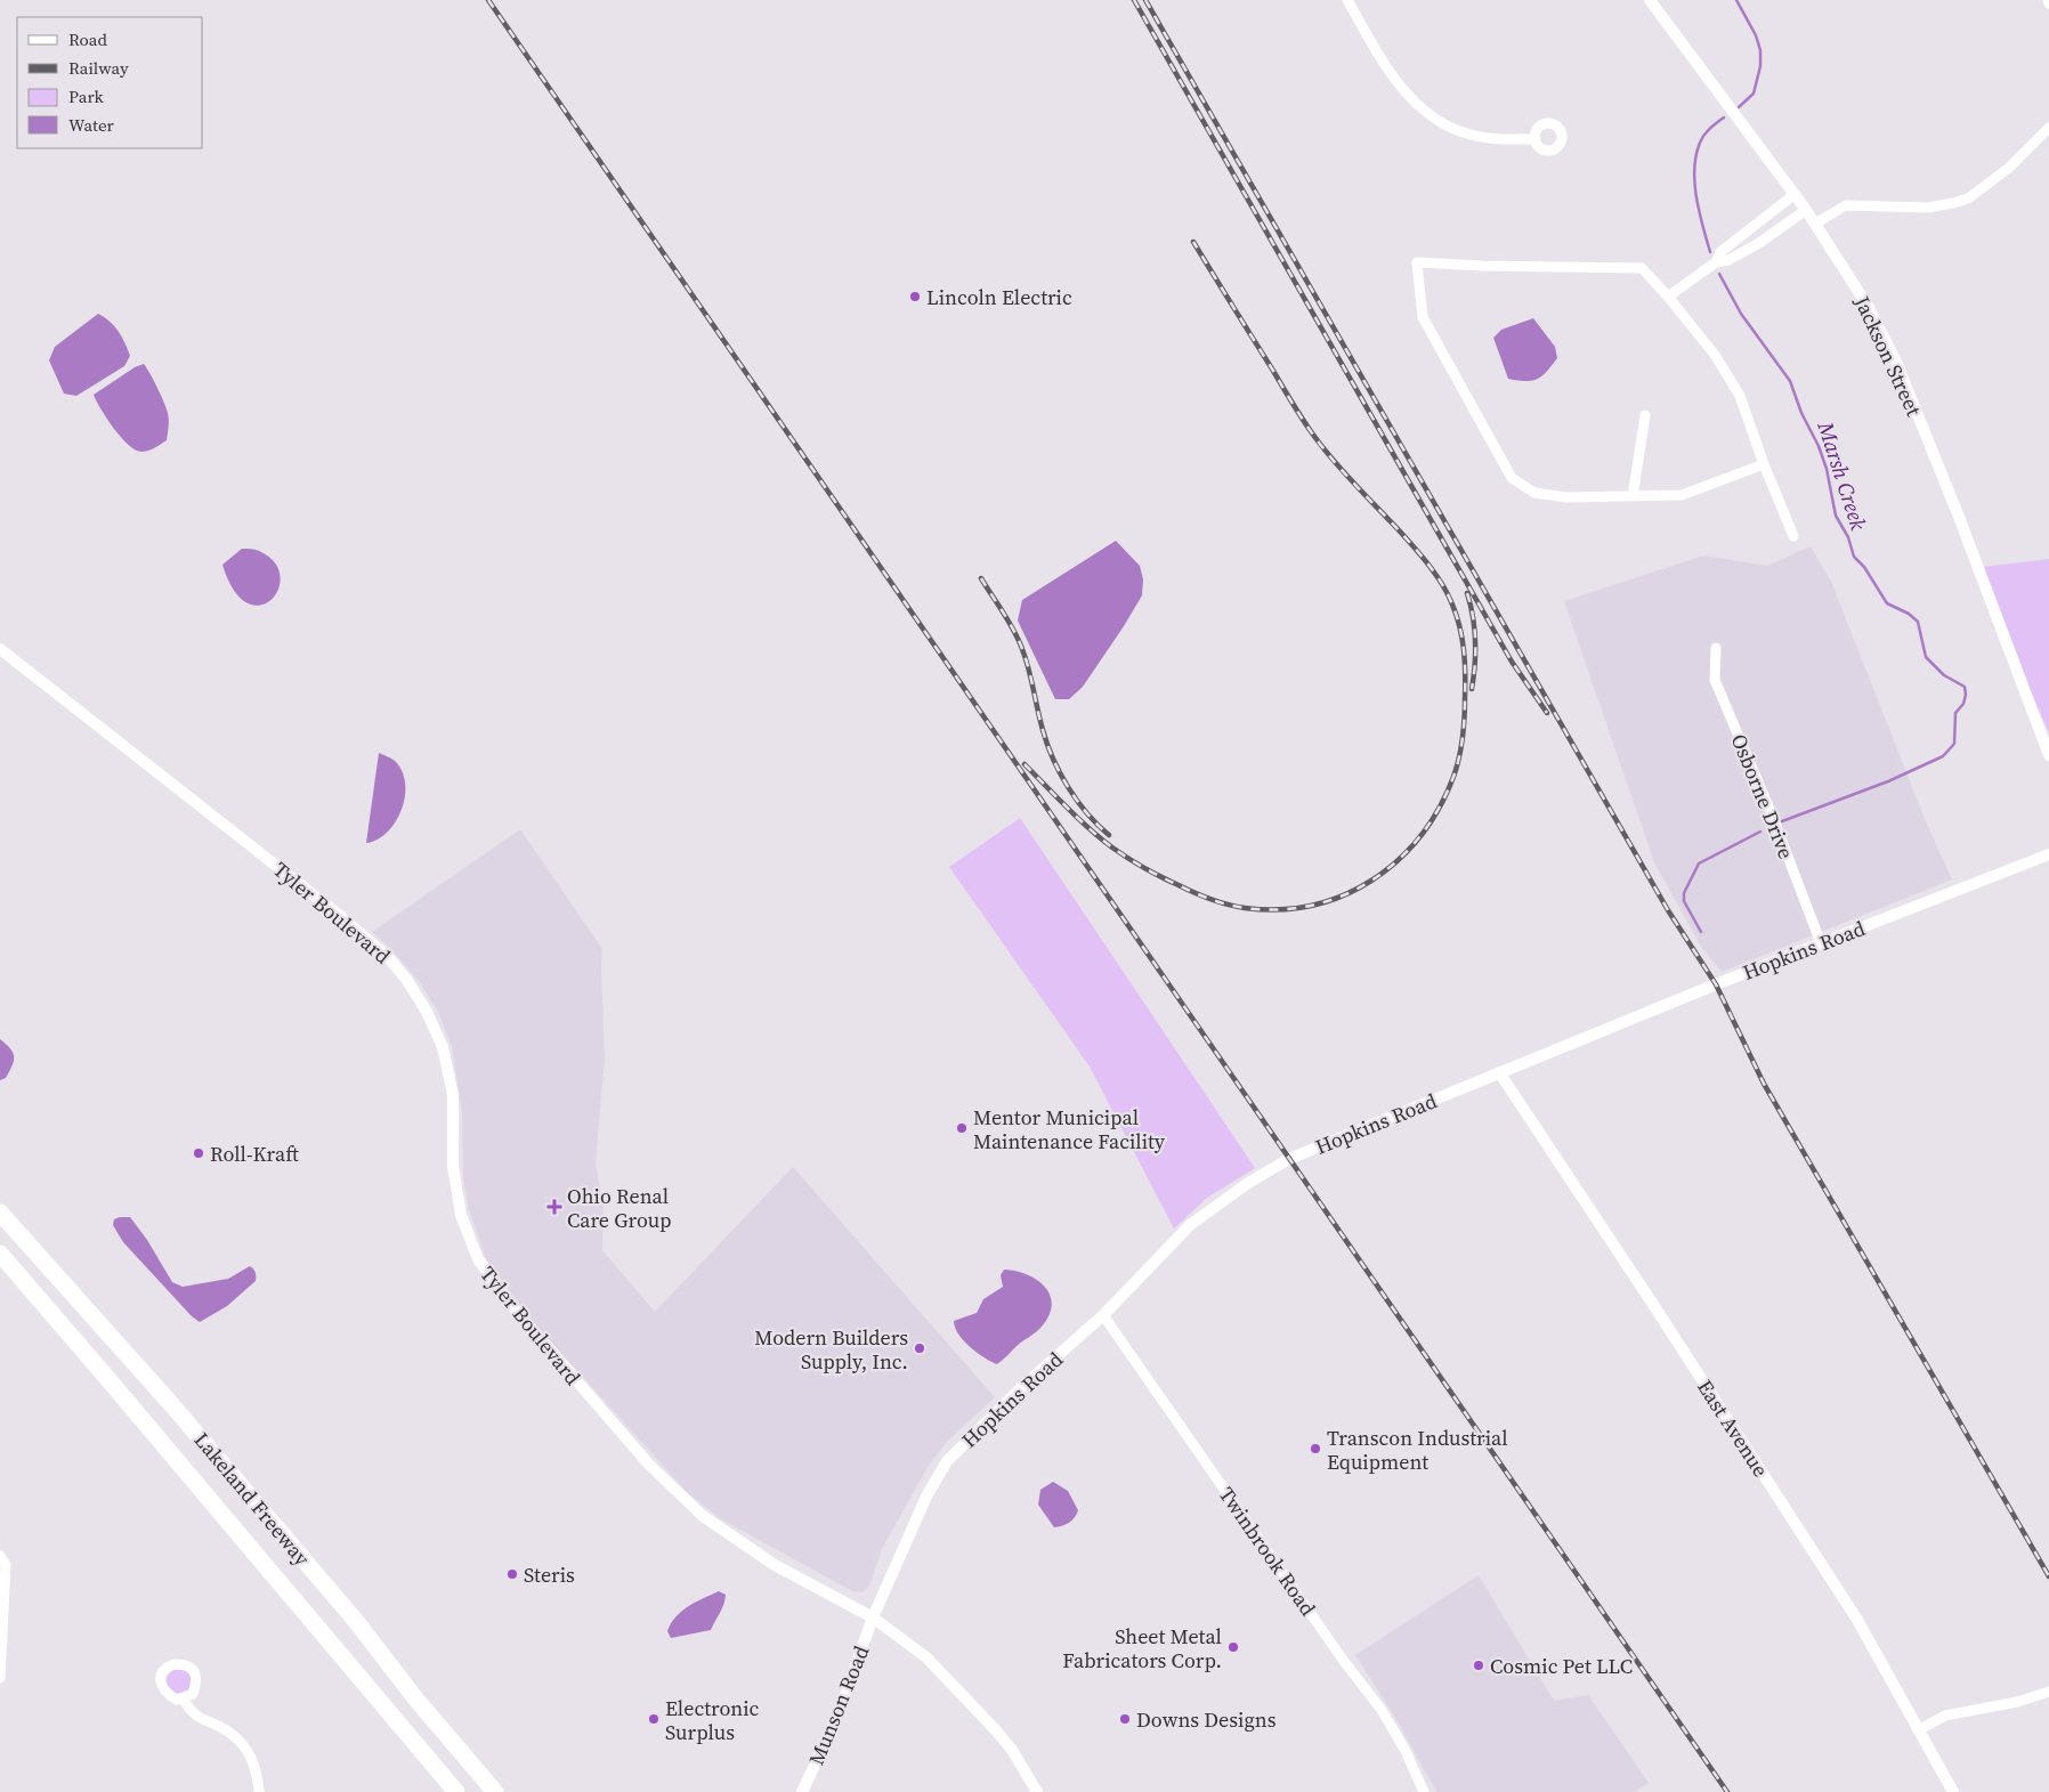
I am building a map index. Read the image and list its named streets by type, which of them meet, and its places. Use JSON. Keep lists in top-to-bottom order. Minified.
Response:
{"streets":{"highway":["Lakeland Freeway"],"street":["Jackson Street","Osborne Drive","Tyler Boulevard","Hopkins Road","East Avenue","Twinbrook Road","Munson Road"]},"crossings":[["Osborne Drive","Hopkins Road"],["Tyler Boulevard","Hopkins Road"],["Tyler Boulevard","Munson Road"],["Hopkins Road","East Avenue"],["Hopkins Road","Twinbrook Road"],["Hopkins Road","Munson Road"]],"water":["Marsh Creek"],"places":{"other":["Lincoln Electric","Mentor Municipal Maintenance Facility","Roll-Kraft","Modern Builders Supply, Inc.","Transcon Industrial Equipment","Steris","Sheet Metal Fabricators Corp.","Cosmic Pet LLC","Electronic Surplus","Downs Designs"],"health":["Ohio Renal Care Group"]},"legend":["Road","Railway","Park","Water"]}
